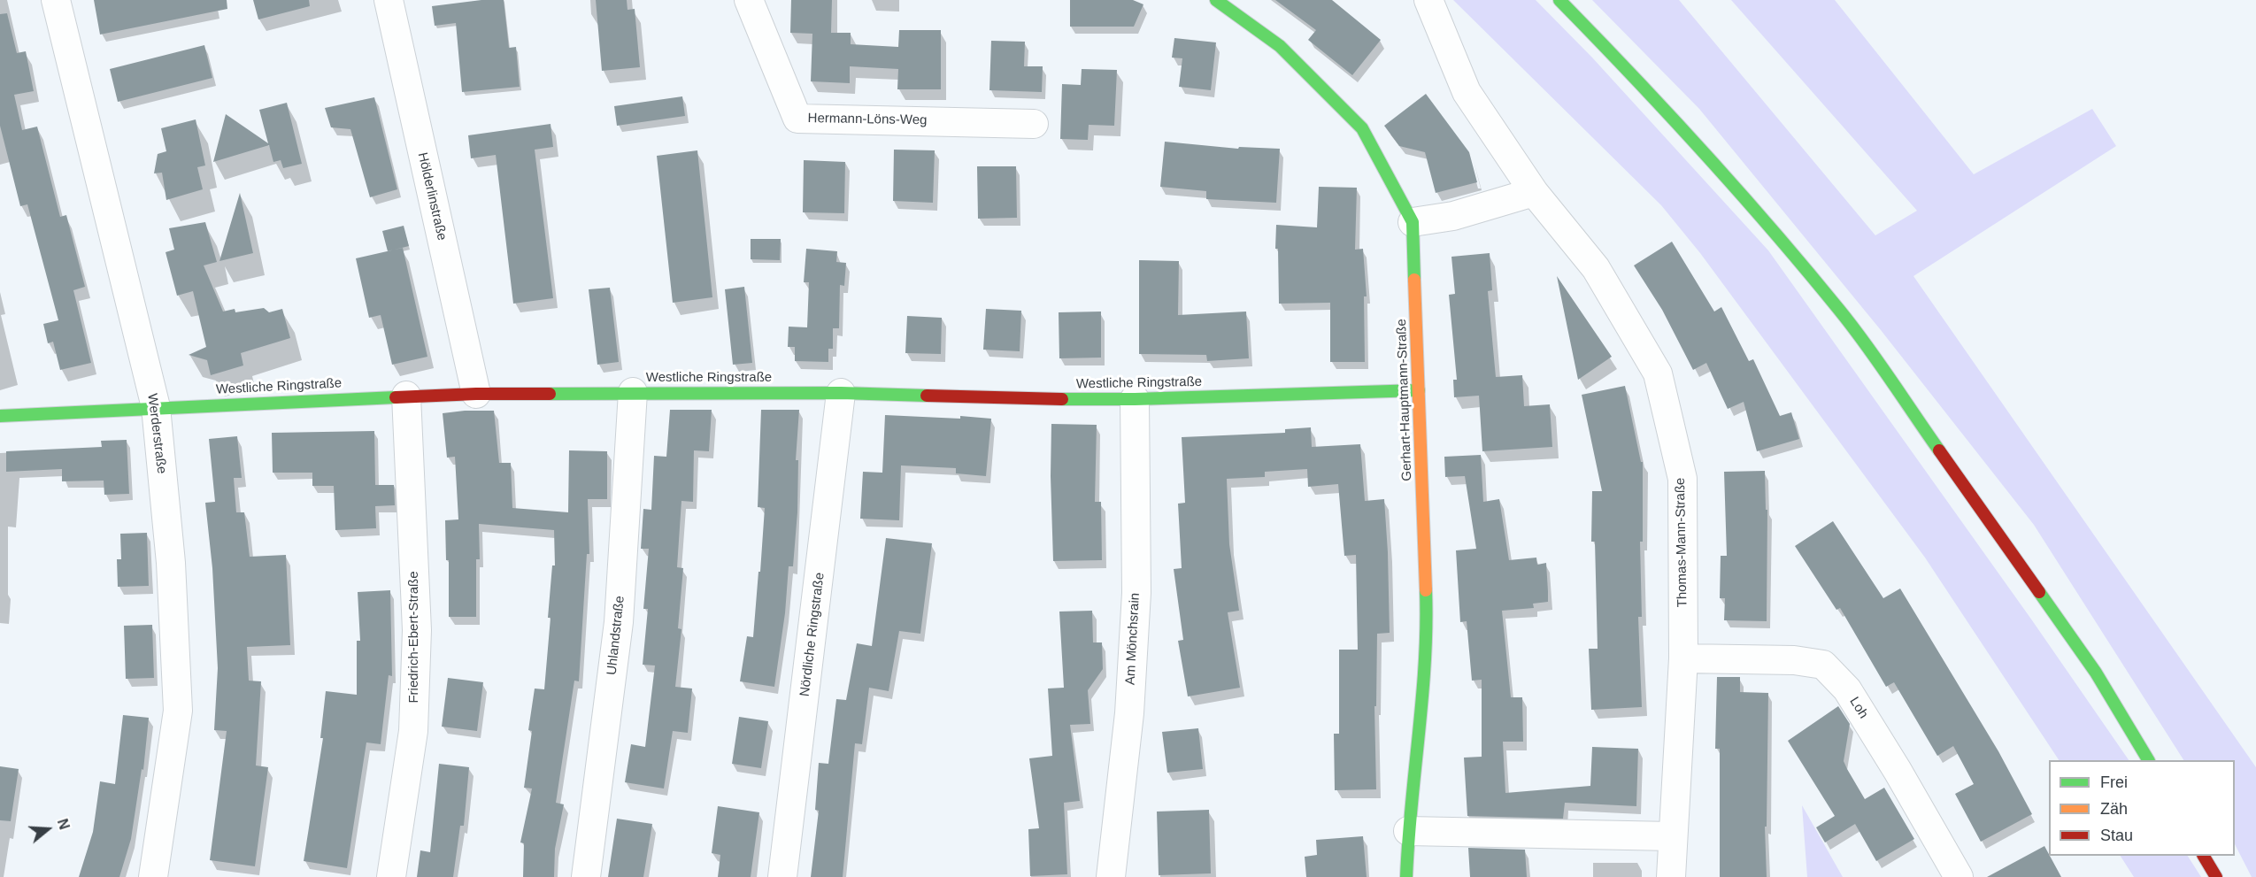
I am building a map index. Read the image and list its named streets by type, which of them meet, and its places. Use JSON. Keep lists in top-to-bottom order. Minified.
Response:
{"streets":{"main road":["Westliche Ringstraße","Gerhart-Hauptmann-Straße"],"street":["Hermann-Löns-Weg","Hölderlinstraße","Werderstraße","Thomas-Mann-Straße","Nördliche Ringstraße","Uhlandstraße","Friedrich-Ebert-Straße","Am Mönchsrain","Loh"]},"crossings":[["Hölderlinstraße","Westliche Ringstraße"],["Westliche Ringstraße","Gerhart-Hauptmann-Straße"],["Westliche Ringstraße","Werderstraße"],["Westliche Ringstraße","Nördliche Ringstraße"],["Westliche Ringstraße","Uhlandstraße"],["Westliche Ringstraße","Friedrich-Ebert-Straße"],["Westliche Ringstraße","Am Mönchsrain"],["Thomas-Mann-Straße","Loh"]],"legend":["Frei","Zäh","Stau"],"north":"right"}
